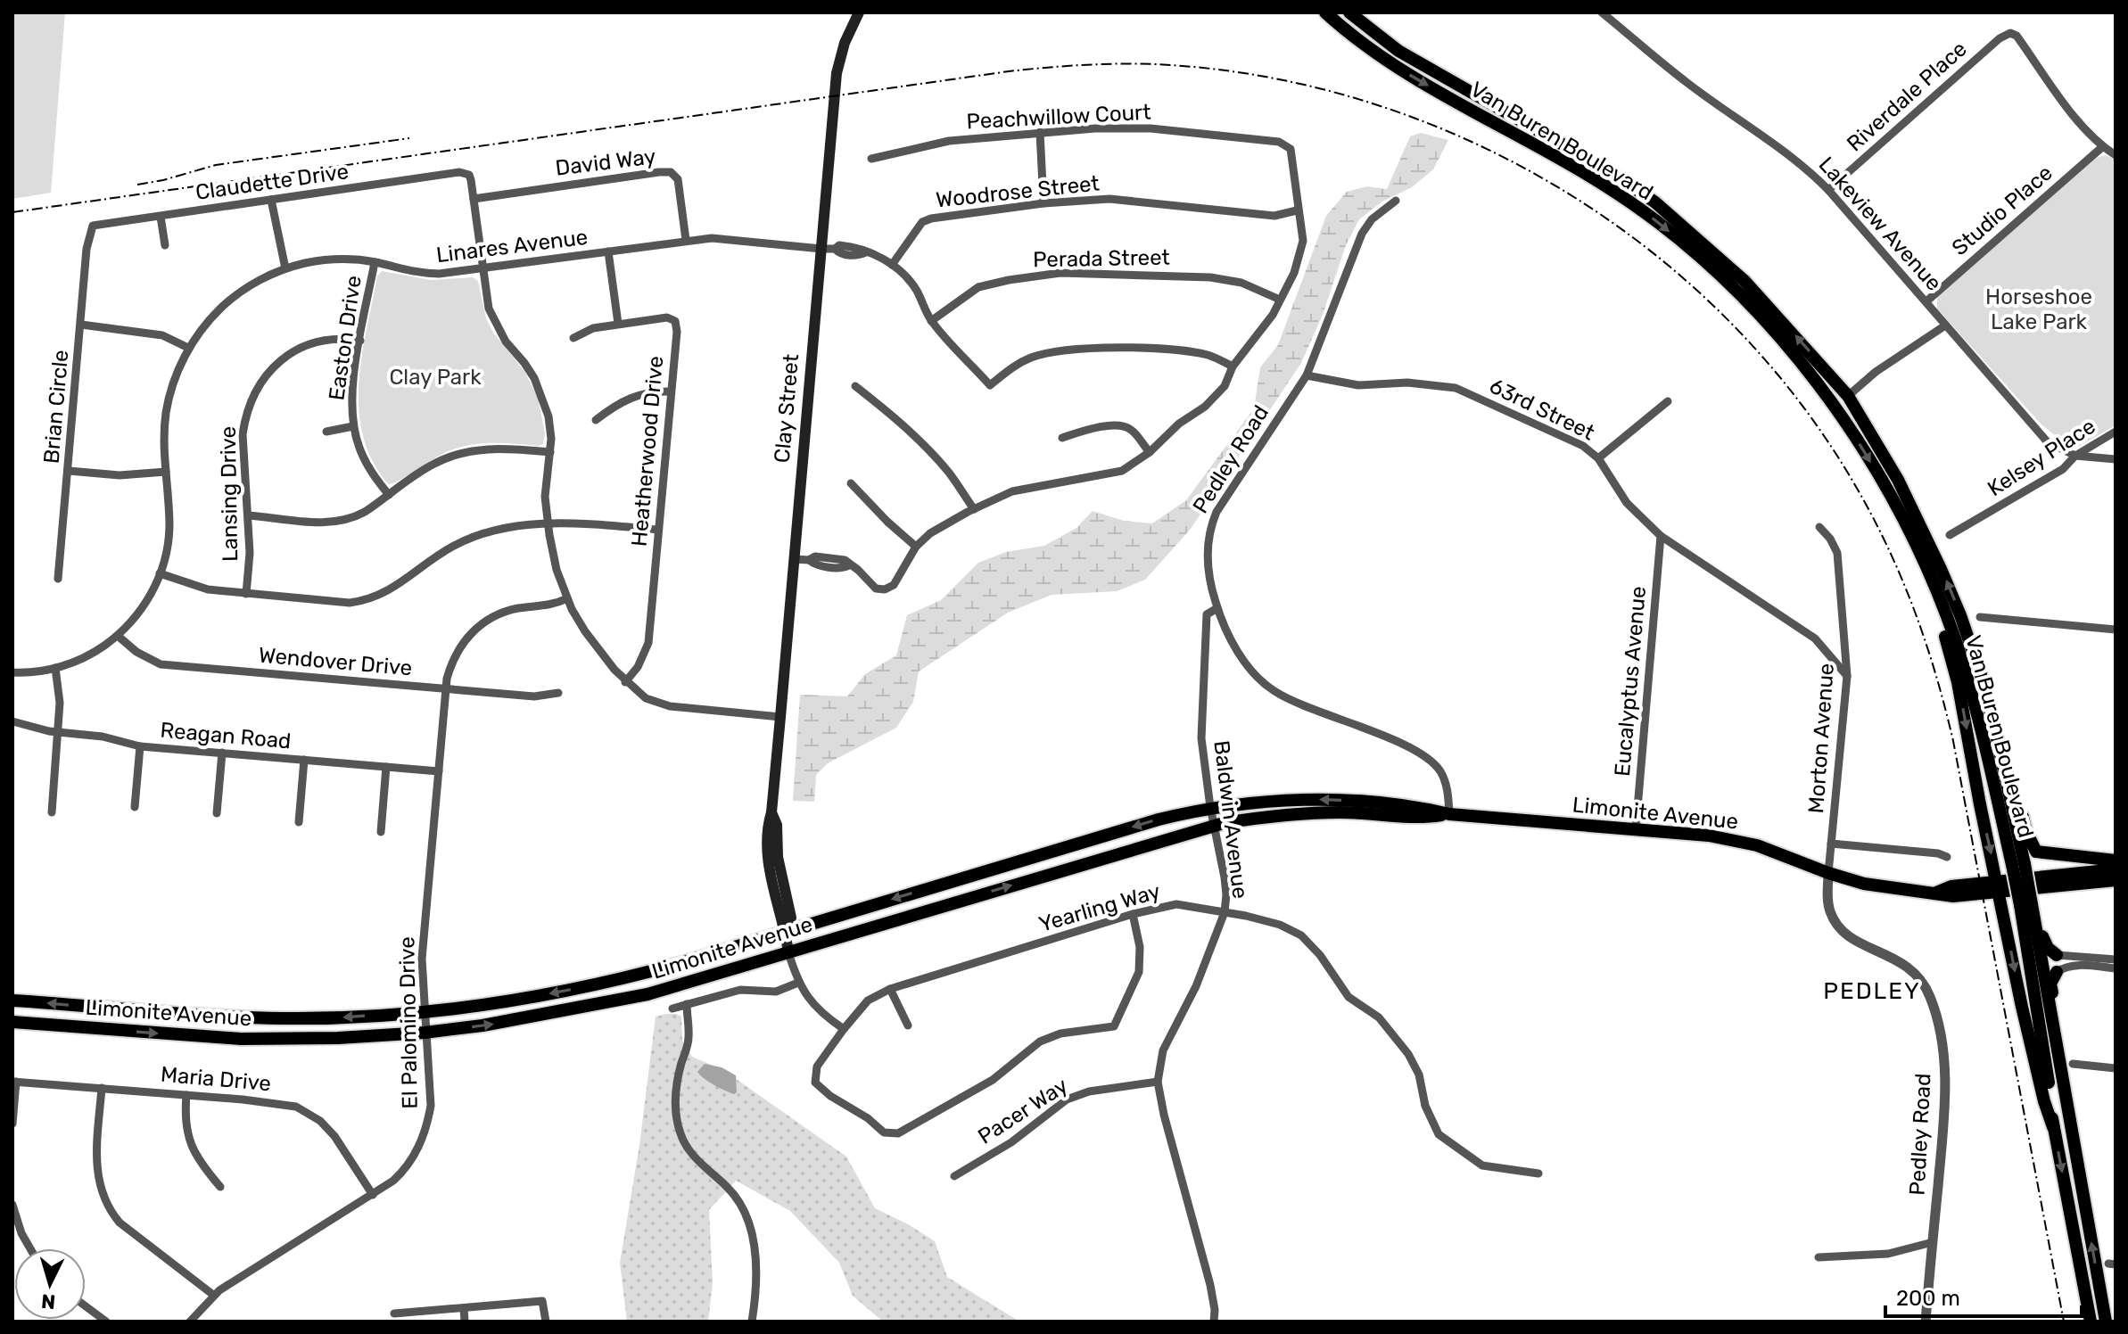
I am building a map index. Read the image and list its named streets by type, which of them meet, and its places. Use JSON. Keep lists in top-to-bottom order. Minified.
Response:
{"streets":{"main road":["Van Buren Boulevard","Clay Street","Limonite Avenue"],"street":["Riverdale Place","Peachwillow Court","David Way","Claudette Drive","Woodrose Street","Studio Place","Lakeview Avenue","Linares Avenue","Perada Street","Easton Drive","Brian Circle","63rd Street","Heatherwood Drive","Kelsey Place","Pedley Road","Lansing Drive","Wendover Drive","Eucalyptus Avenue","Reagan Road","Morton Avenue","Baldwin Avenue","Yearling Way","El Palomino Drive","Maria Drive","Pacer Way"]},"crossings":[["Riverdale Place","Studio Place"],["Riverdale Place","Lakeview Avenue"],["Peachwillow Court","Woodrose Street"],["David Way","Claudette Drive"],["David Way","Linares Avenue"],["Claudette Drive","Brian Circle"],["Woodrose Street","Linares Avenue"],["Studio Place","Lakeview Avenue"],["Lakeview Avenue","Kelsey Place"],["Linares Avenue","Easton Drive"],["Linares Avenue","Clay Street"],["Linares Avenue","Wendover Drive"],["Easton Drive","Lansing Drive"],["Clay Street","Limonite Avenue"],["Clay Street","Yearling Way"],["63rd Street","Pedley Road"],["63rd Street","Eucalyptus Avenue"],["63rd Street","Morton Avenue"],["Pedley Road","Morton Avenue"],["Pedley Road","Limonite Avenue"],["Pedley Road","Baldwin Avenue"],["Wendover Drive","El Palomino Drive"],["Eucalyptus Avenue","Limonite Avenue"],["Reagan Road","El Palomino Drive"],["Morton Avenue","Limonite Avenue"],["Limonite Avenue","Baldwin Avenue"],["Limonite Avenue","El Palomino Drive"],["Baldwin Avenue","Yearling Way"],["Baldwin Avenue","Pacer Way"],["El Palomino Drive","Maria Drive"]],"districts":["PEDLEY"],"parks":["Horseshoe Lake Park","Clay Park"],"scale_bar":"200 m","north":"bottom"}
